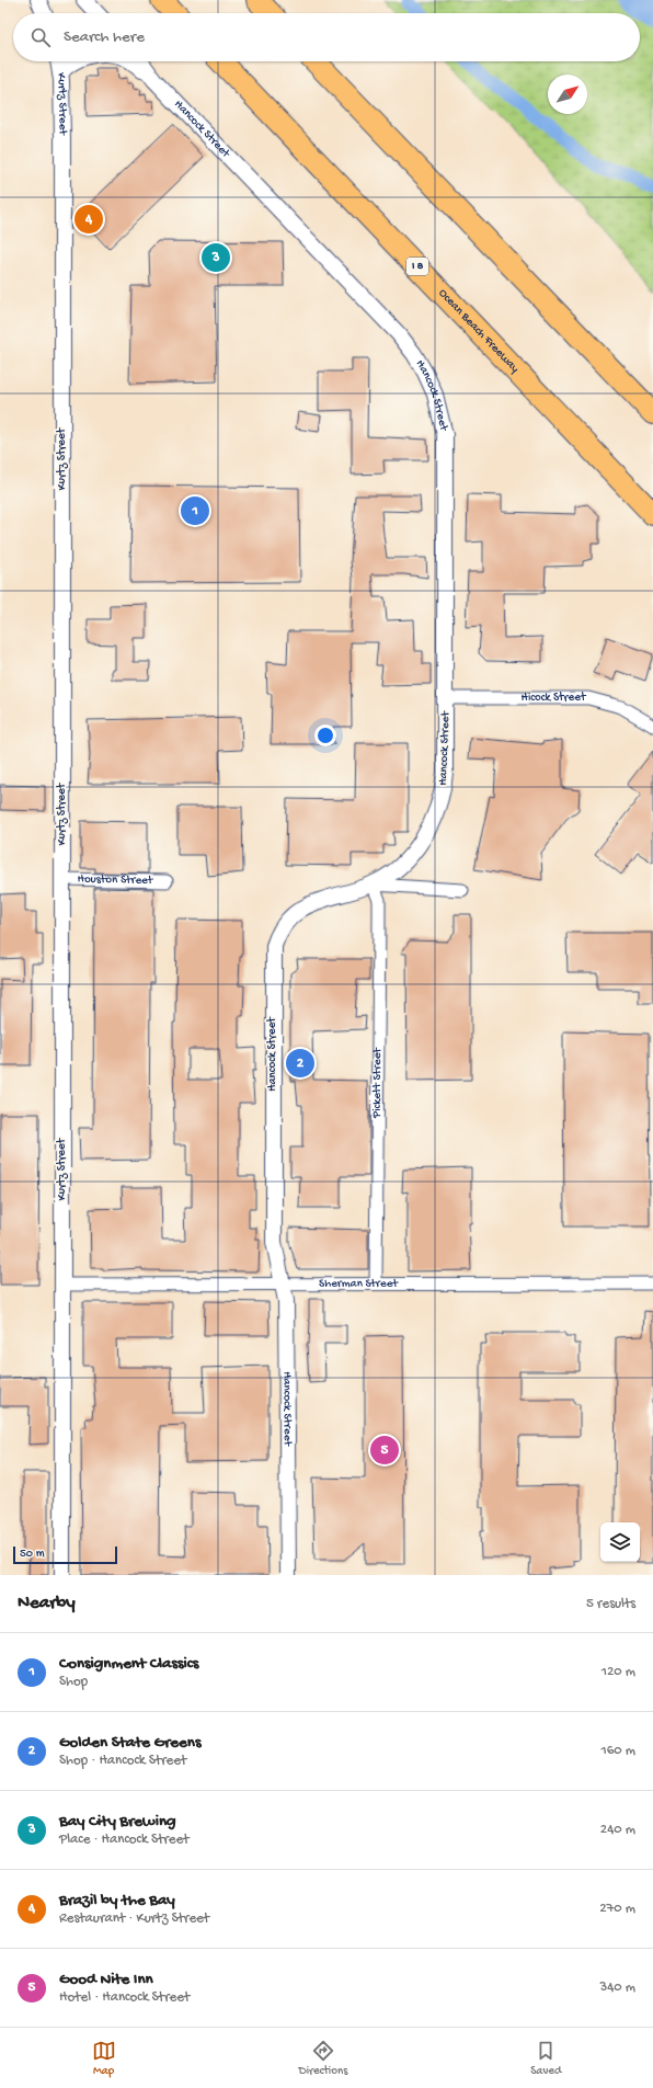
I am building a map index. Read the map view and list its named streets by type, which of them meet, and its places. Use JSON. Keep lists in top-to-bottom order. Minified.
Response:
{"streets":{"highway":["I 8","Ocean Beach Freeway"],"street":["Kurtz Street","Hancock Street","Hicock Street","Houston Street","Pickett Street","Sherman Street"]},"crossings":[["Kurtz Street","Houston Street"],["Kurtz Street","Sherman Street"],["Hancock Street","Hicock Street"],["Hancock Street","Pickett Street"],["Hancock Street","Sherman Street"],["Pickett Street","Sherman Street"]],"scale_bar":"50 m","north":"top right","page":{"search":"Search here","pins":["4","3","1","2","5"],"scale":"50 m","heading":["Nearby","5 results"],"list":[{"mark":"1","name":"Consignment Classics","note":"Shop","value":"120 m"},{"mark":"2","name":"Golden State Greens","note":"Shop · Hancock Street","value":"160 m"},{"mark":"3","name":"Bay City Brewing","note":"Place · Hancock Street","value":"240 m"},{"mark":"4","name":"Brazil by the Bay","note":"Restaurant · Kurtz Street","value":"270 m"},{"mark":"5","name":"Good Nite Inn","note":"Hotel · Hancock Street","value":"340 m"}],"nav":["Map","Directions","Saved"]}}
